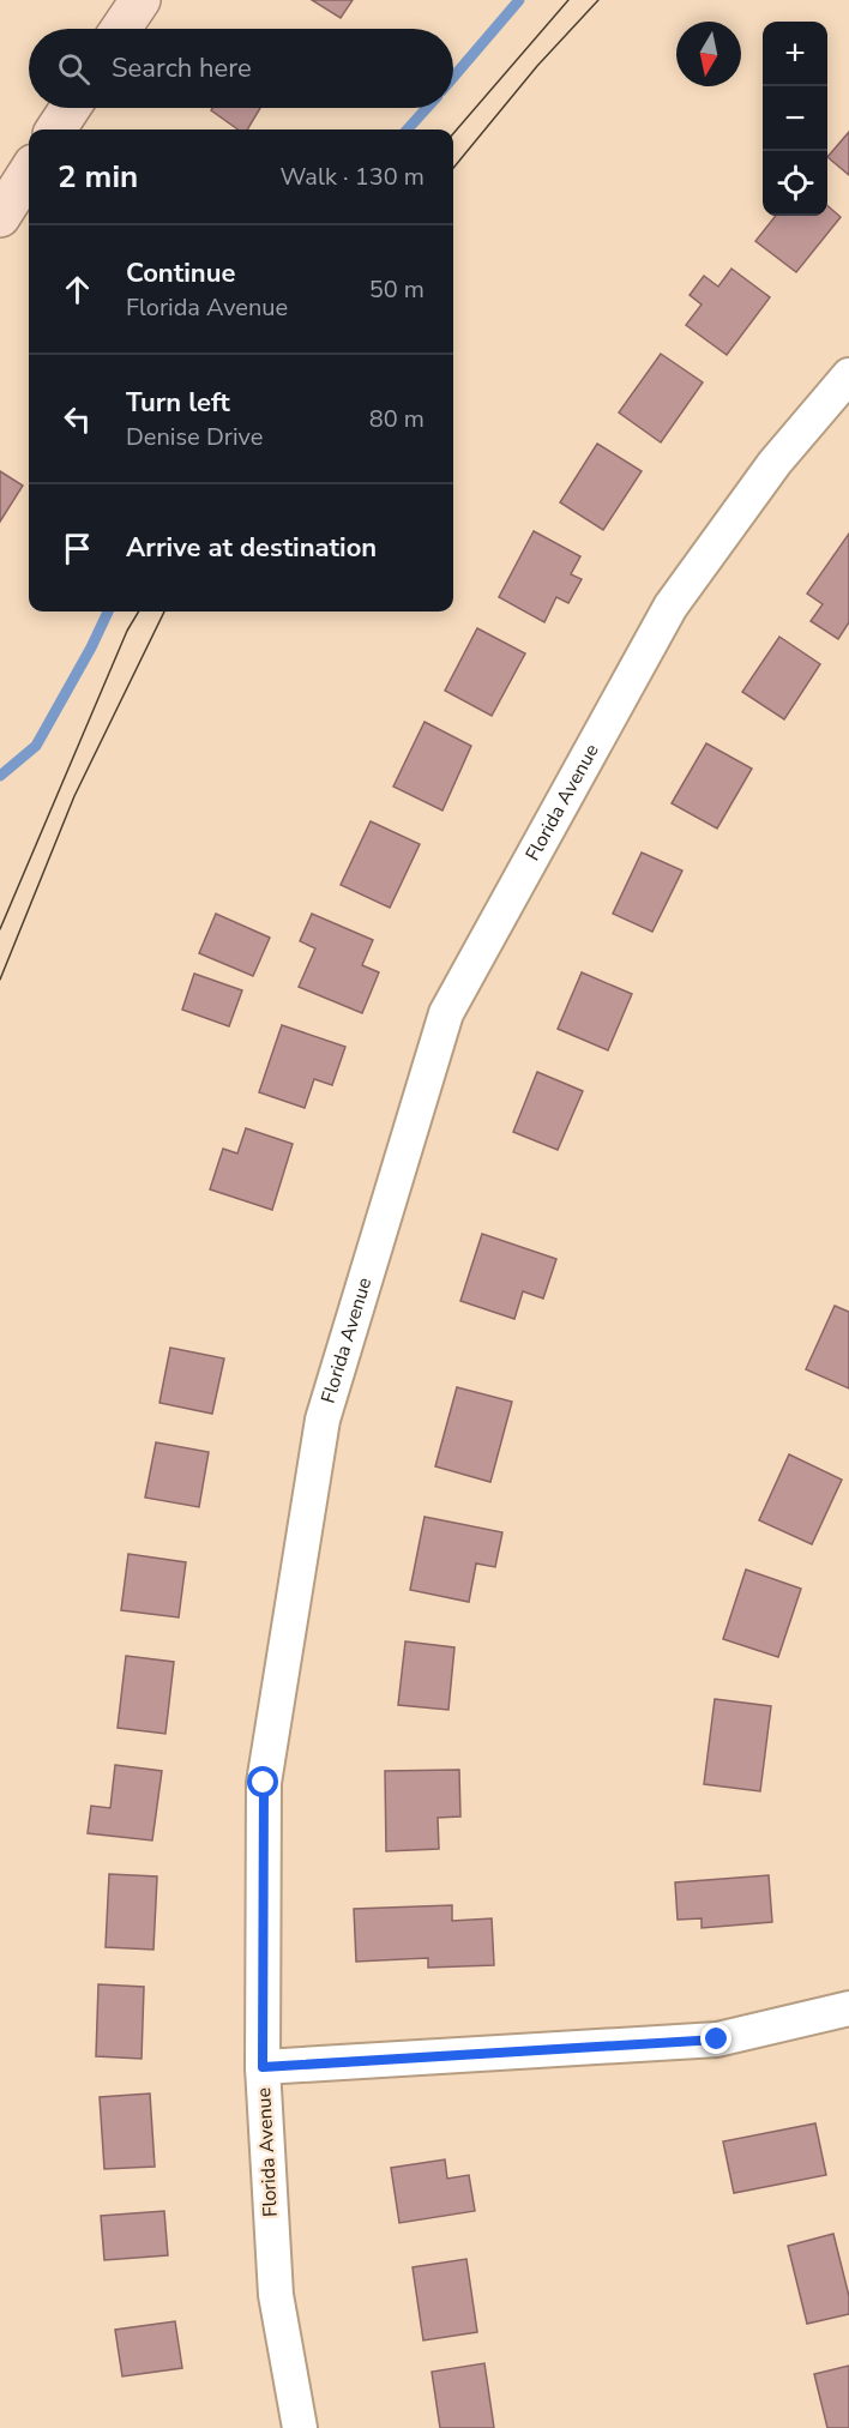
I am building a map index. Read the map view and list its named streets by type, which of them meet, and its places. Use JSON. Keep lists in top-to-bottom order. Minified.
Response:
{"streets":{"street":["Florida Avenue"]},"north":"bottom","page":{"map_buttons":["+","−"],"search":"Search here","heading":["2 min","Walk · 130 m"],"list":[["Continue","Florida Avenue","50 m"],["Turn left","Denise Drive","80 m"],"Arrive at destination"]}}
